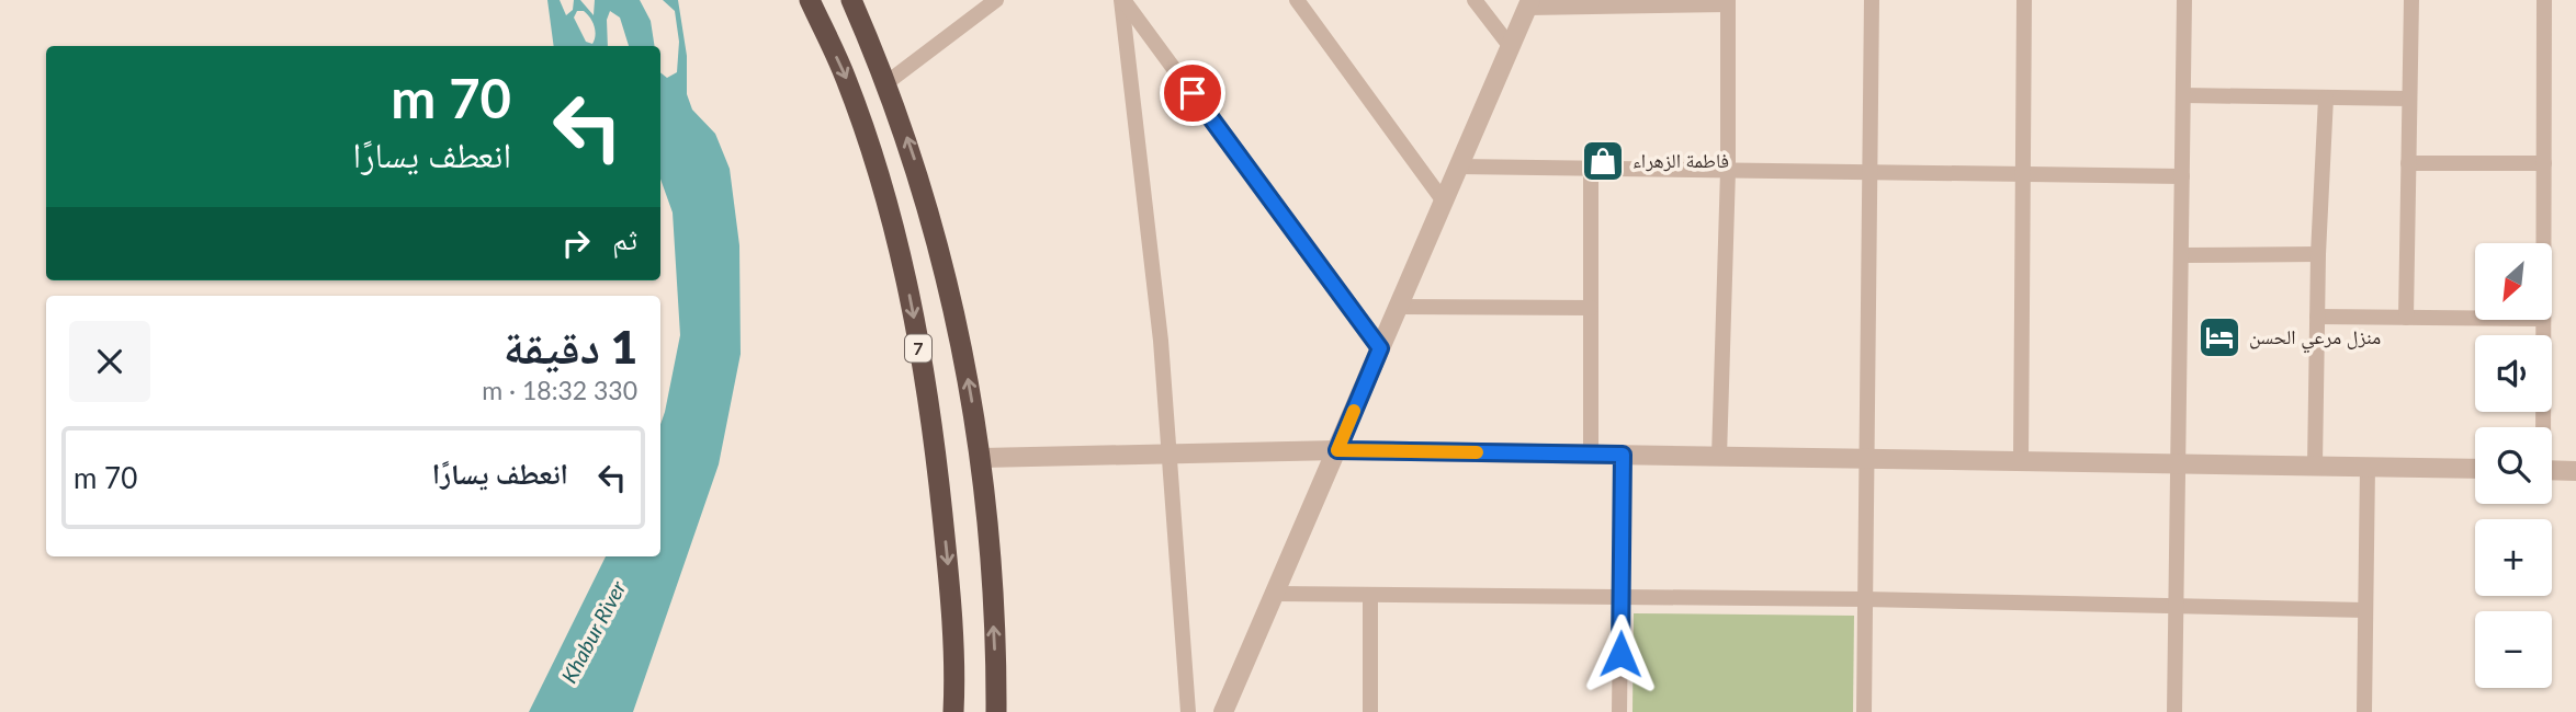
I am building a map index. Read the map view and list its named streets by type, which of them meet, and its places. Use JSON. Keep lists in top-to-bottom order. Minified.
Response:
{"streets":{"highway":["7"]},"water":["Khabur River"],"places":{"shop":["فاطمة الزهراء"],"hotel":["منزل مرعي الحسن"]},"north":"bottom left","page":{"turn":["70 m","انعطف يسارًا"],"then":"ثم","map_buttons":["+","−"],"heading":["1 دقيقة","330 m · 18:32"],"list":[{"name":"انعطف يسارًا","value":"70 m"}]}}
